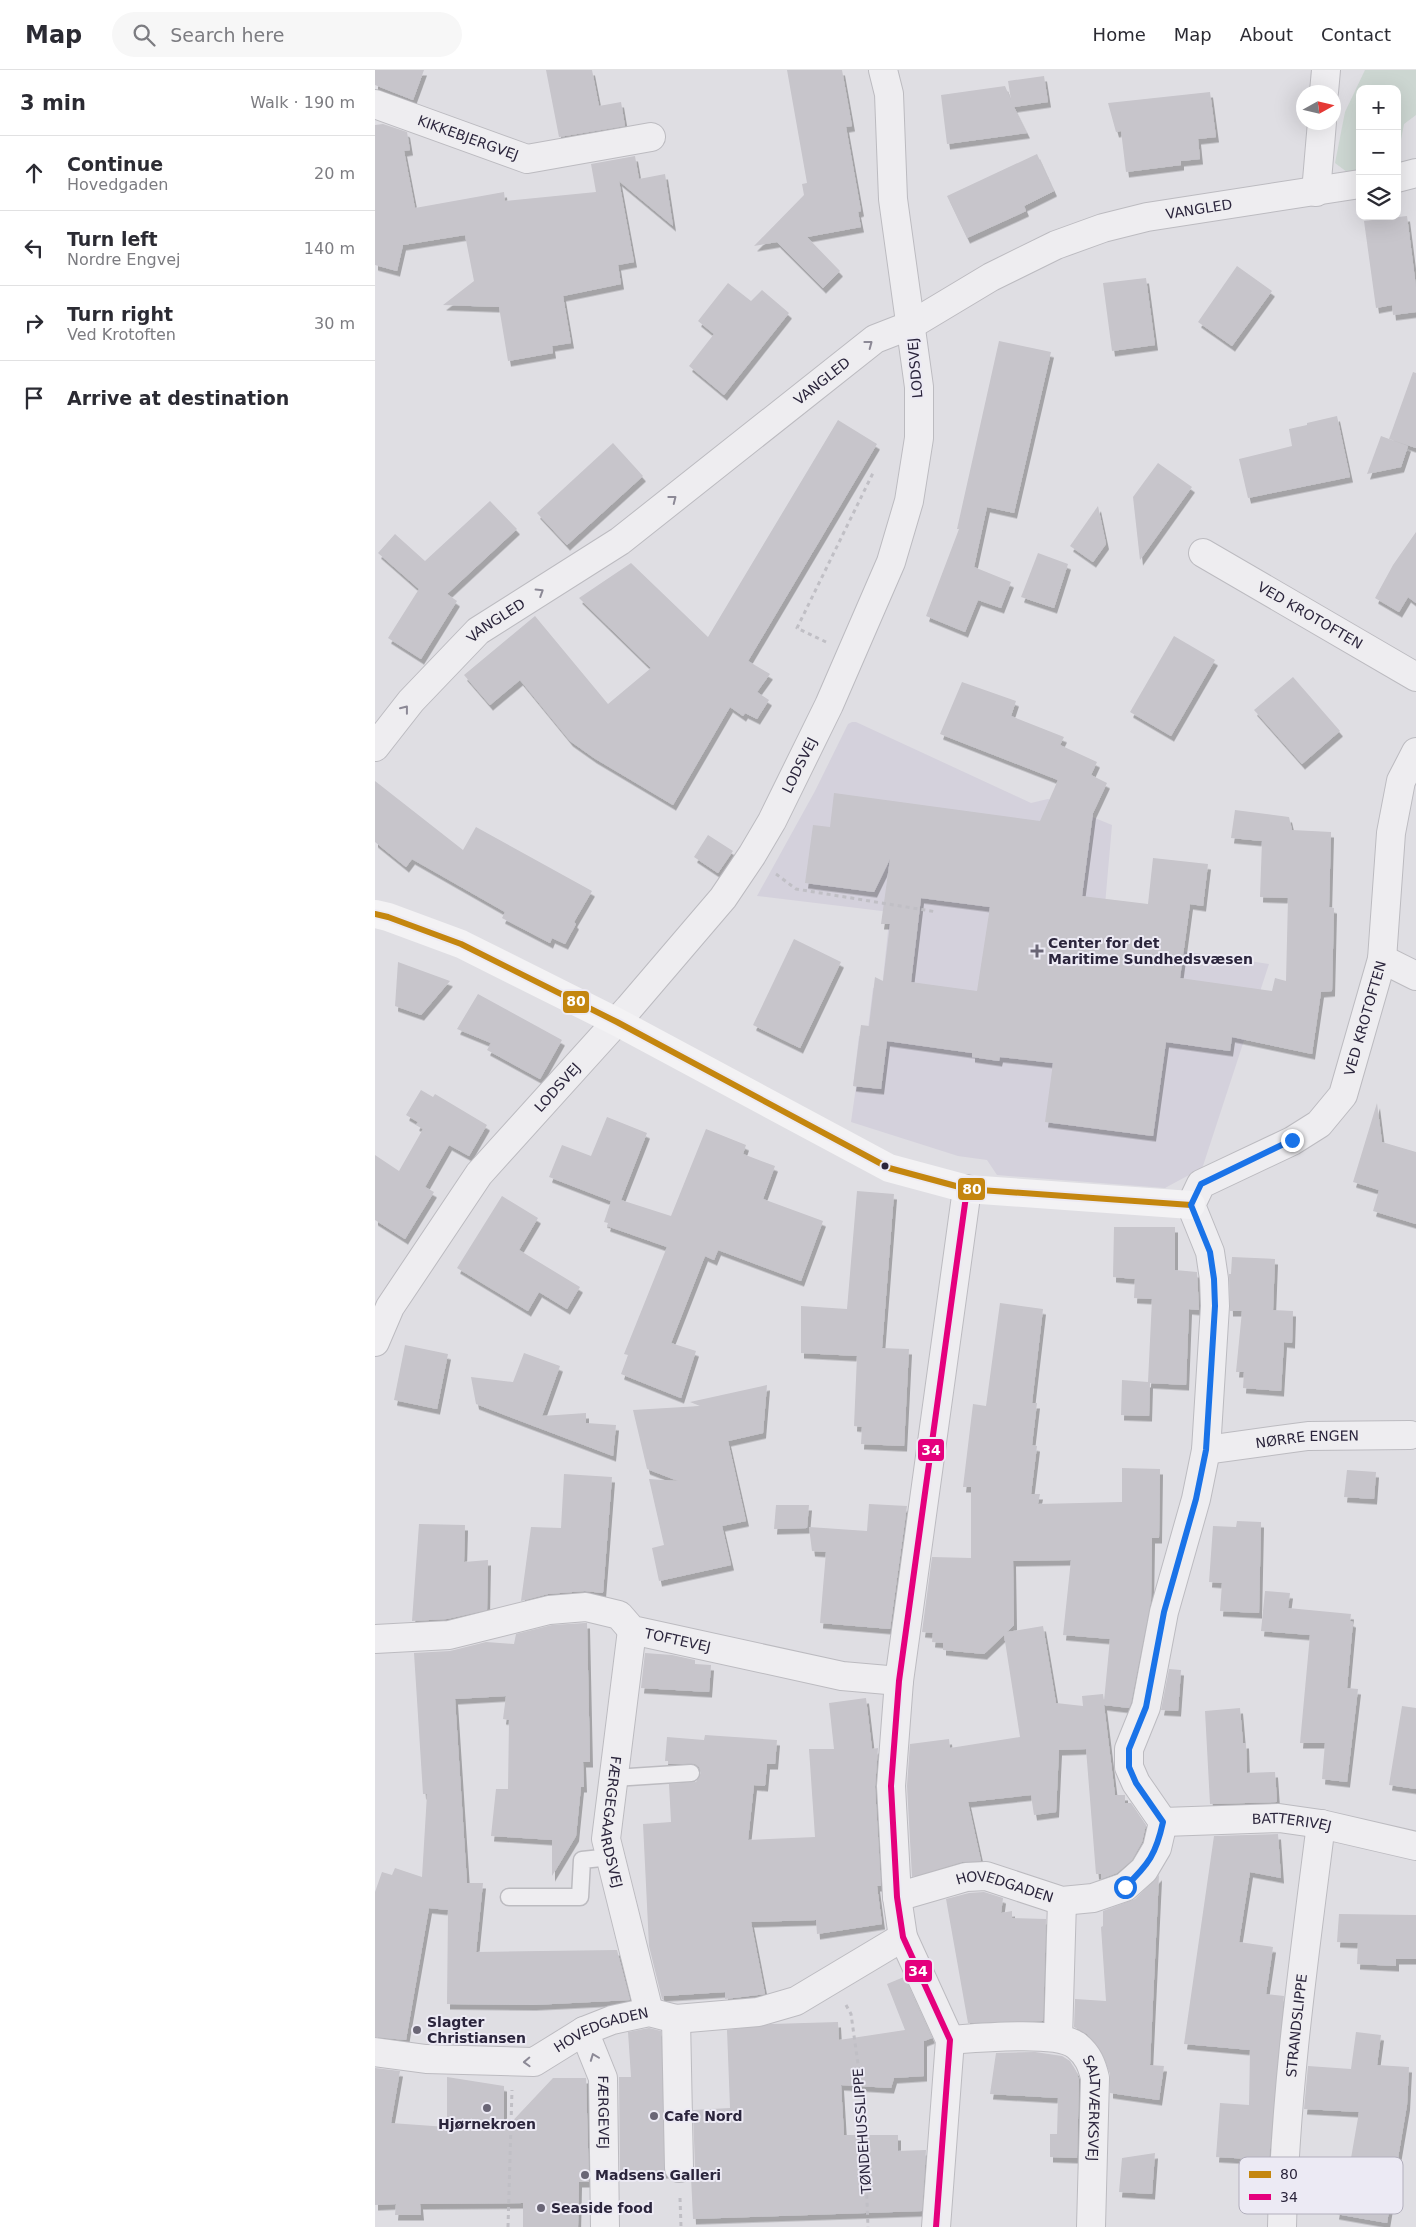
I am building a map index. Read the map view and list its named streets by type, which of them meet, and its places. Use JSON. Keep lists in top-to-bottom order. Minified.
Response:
{"streets":{"street":["KIKKEBJERGVEJ","VANGLED","LODSVEJ","VED KROTOFTEN","NØRRE ENGEN","TOFTEVEJ","FÆRGEGAARDSVEJ","BATTERIVEJ","HOVEDGADEN","STRANDSLIPPE","SALTVÆRKSVEJ","FÆRGEVEJ"],"path":["TØNDEHUSSLIPPE"]},"crossings":[["VANGLED","LODSVEJ"],["TOFTEVEJ","FÆRGEGAARDSVEJ"],["FÆRGEGAARDSVEJ","HOVEDGADEN"],["BATTERIVEJ","HOVEDGADEN"],["BATTERIVEJ","STRANDSLIPPE"],["HOVEDGADEN","FÆRGEVEJ"],["HOVEDGADEN","TØNDEHUSSLIPPE"]],"one_way":["VANGLED"],"places":{"health":["Center for det Maritime Sundhedsvæsen"],"other":["Slagter Christiansen","Hjørnekroen","Cafe Nord","Madsens Galleri","Seaside food"]},"lines":["transit line 80","transit line 34"],"legend":["80","34"],"north":"right","page":{"header":"Map","search":"Search here","nav":["Home","Map","About","Contact"],"heading":["3 min","Walk · 190 m"],"map_buttons":["+","−"],"list":[["Continue","Hovedgaden","20 m"],["Turn left","Nordre Engvej","140 m"],["Turn right","Ved Krotoften","30 m"],"Arrive at destination"]}}
